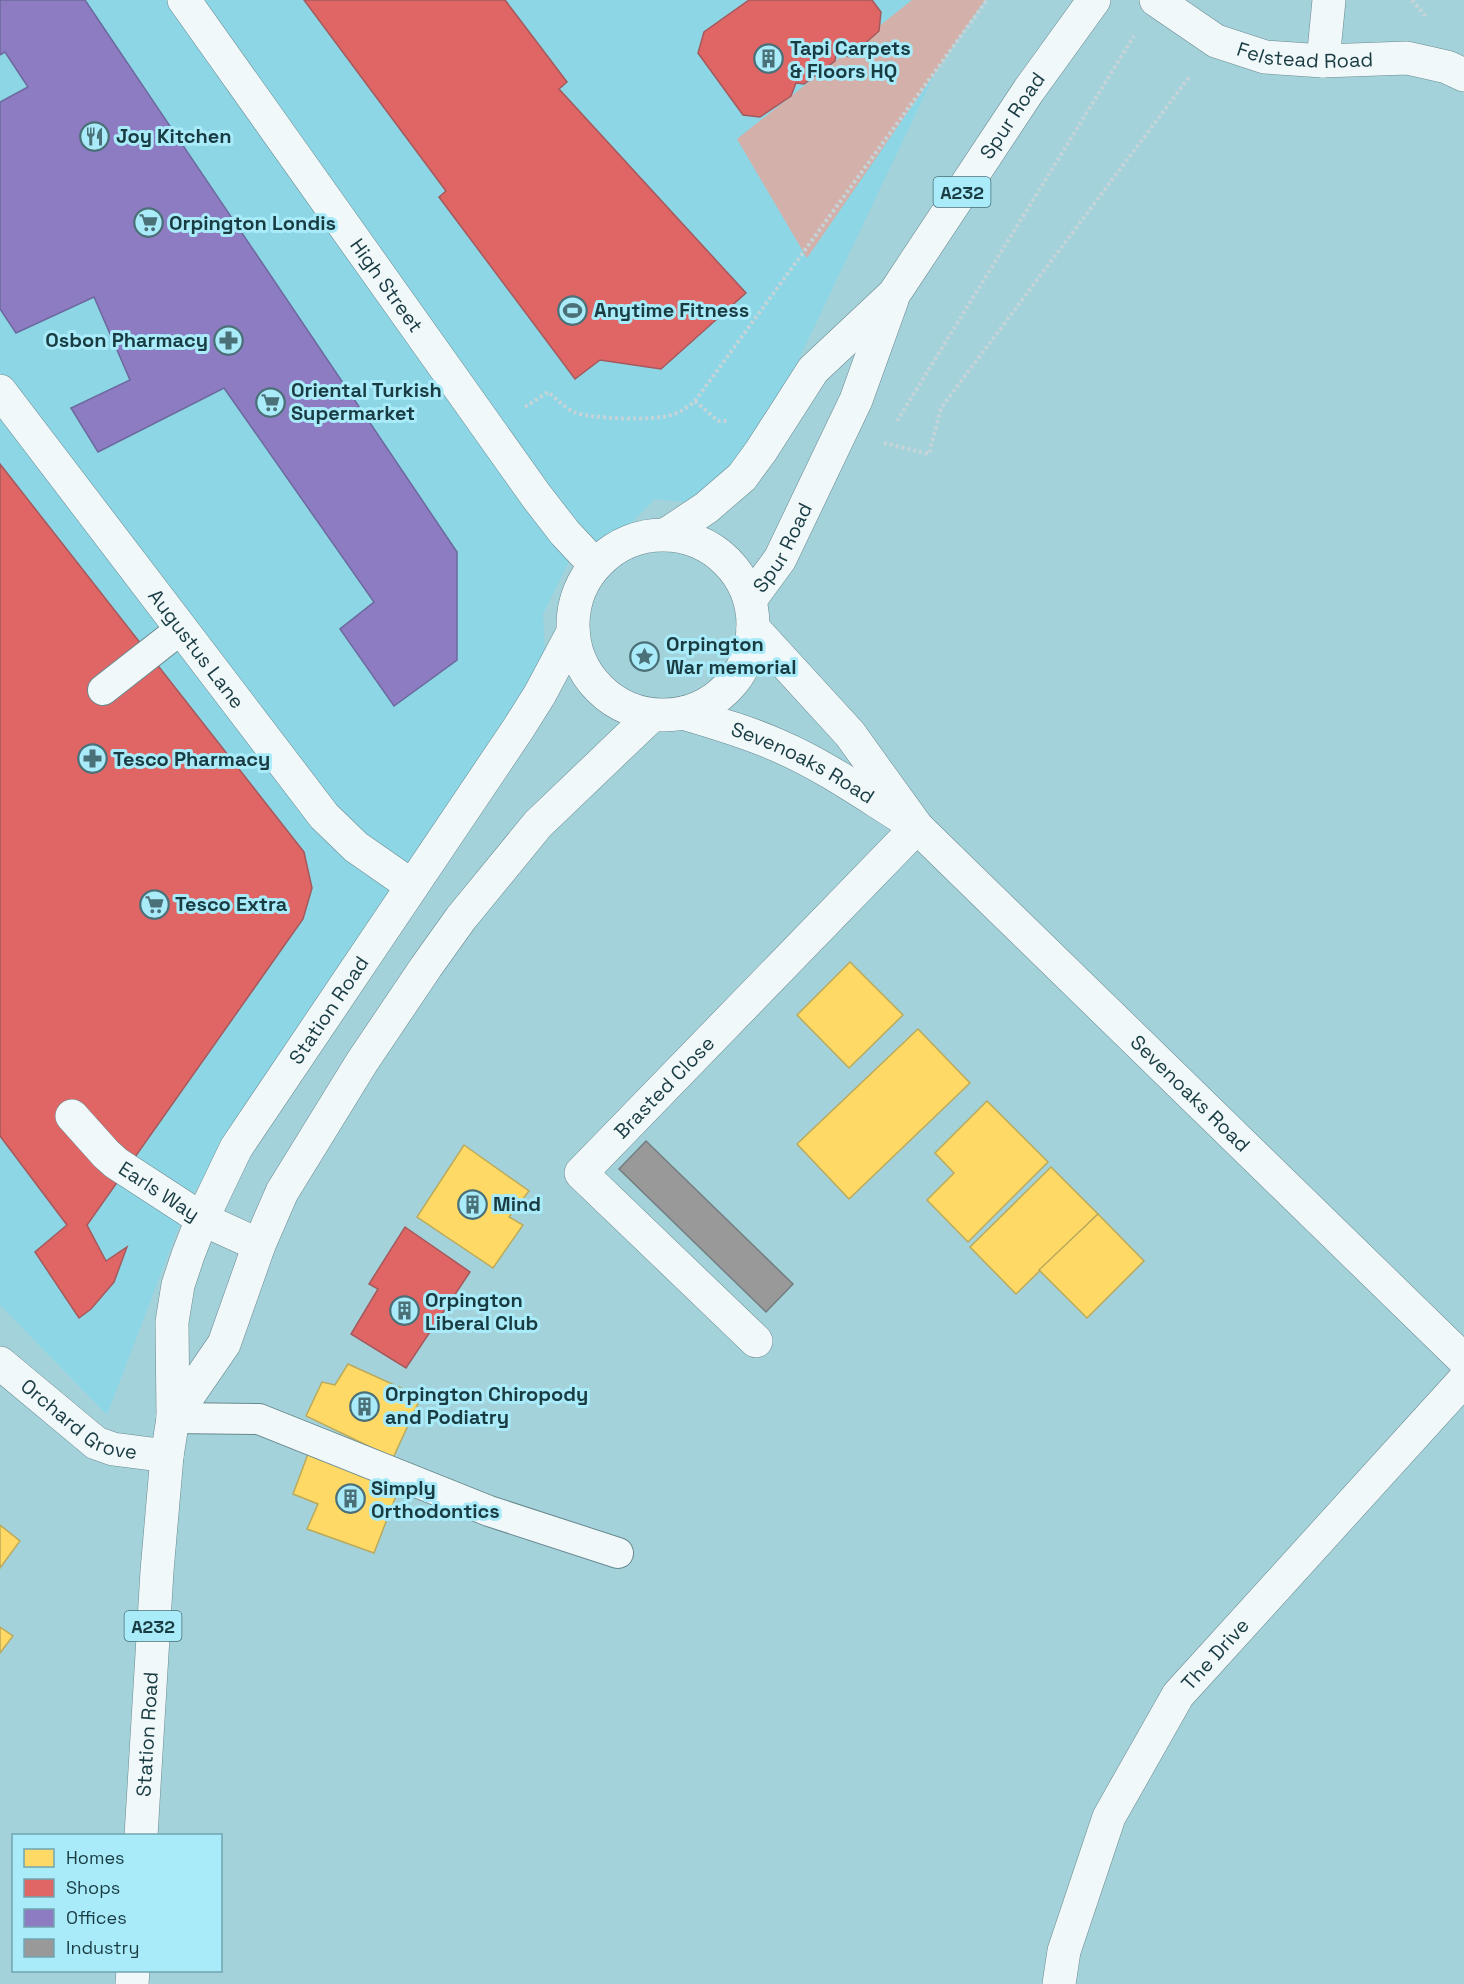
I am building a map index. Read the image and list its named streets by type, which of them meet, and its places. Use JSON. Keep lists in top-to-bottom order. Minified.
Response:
{"streets":{"main road":["Felstead Road","Spur Road","A232","High Street","Augustus Lane","Sevenoaks Road","Station Road","Brasted Close","Earls Way","Orchard Grove","The Drive"]},"crossings":[["Spur Road","High Street"],["Spur Road","Sevenoaks Road"],["Spur Road","Station Road"],["High Street","Sevenoaks Road"],["High Street","Station Road"],["Augustus Lane","Station Road"],["Sevenoaks Road","Station Road"],["Sevenoaks Road","Brasted Close"],["Station Road","Earls Way"],["Station Road","Orchard Grove"]],"places":{"building":["Tapi Carpets & Floors HQ","Mind","Orpington Liberal Club","Orpington Chiropody and Podiatry","Simply Orthodontics"],"restaurant":["Joy Kitchen"],"supermarket":["Orpington Londis","Oriental Turkish Supermarket","Tesco Extra"],"sports":["Anytime Fitness"],"pharmacy":["Osbon Pharmacy","Tesco Pharmacy"],"place":["Orpington War memorial"]},"legend":["Homes","Shops","Offices","Industry"]}
